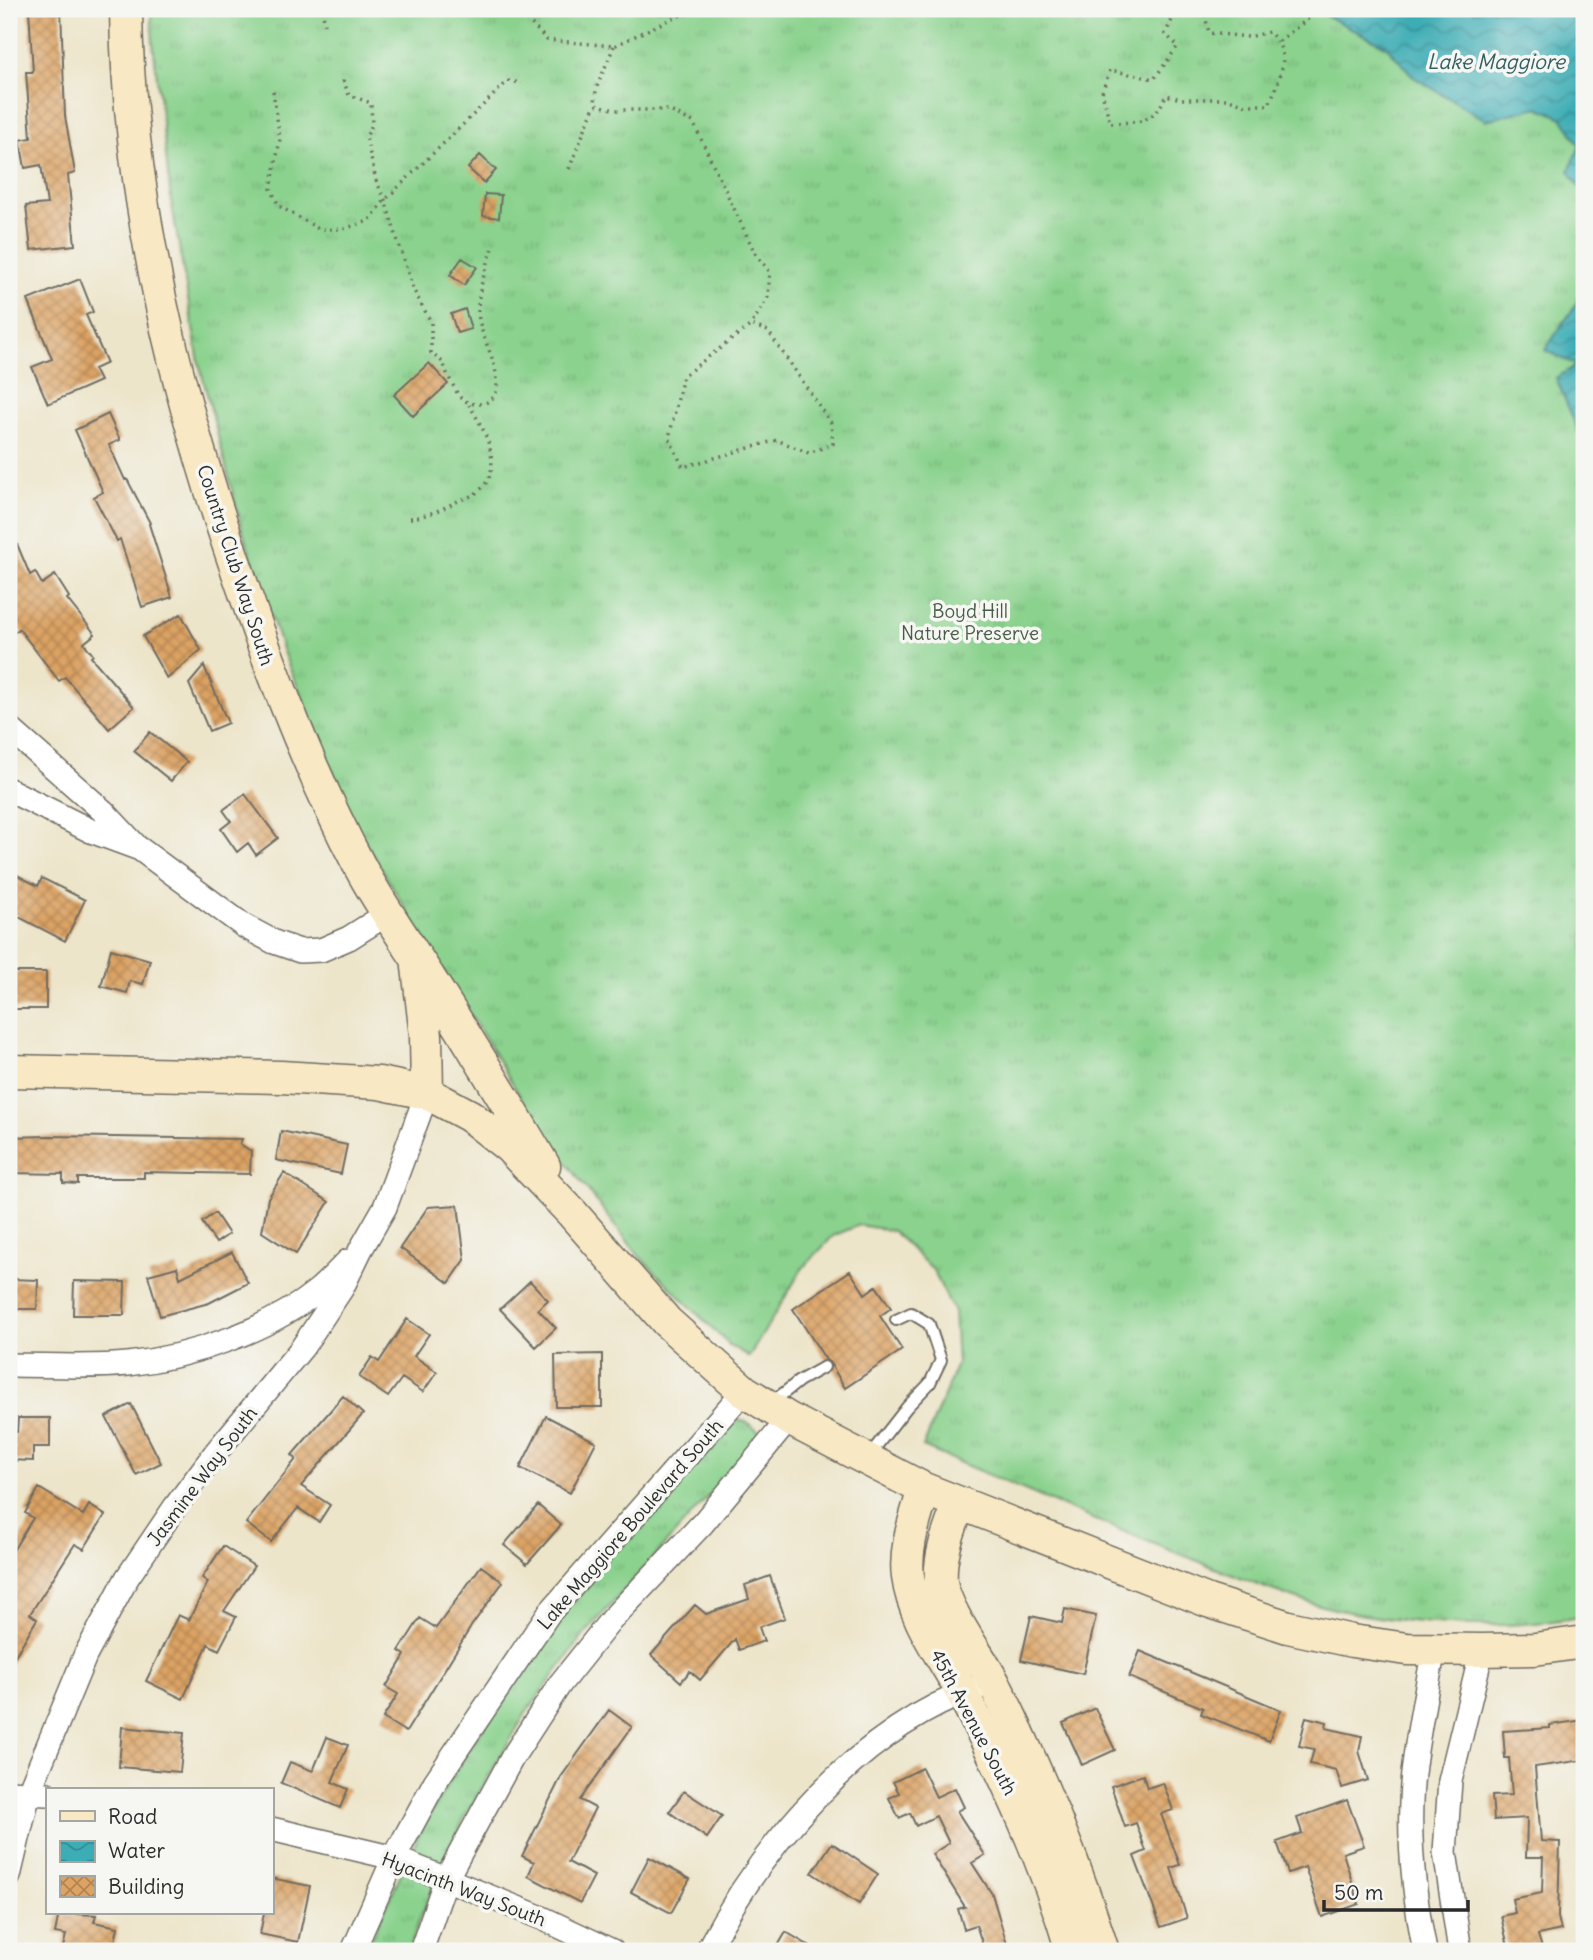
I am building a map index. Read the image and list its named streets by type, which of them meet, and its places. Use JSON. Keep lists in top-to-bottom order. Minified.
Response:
{"streets":{"street":["Country Club Way South","Jasmine Way South","Lake Maggiore Boulevard South","45th Avenue South","Hyacinth Way South"]},"crossings":[["Country Club Way South","Jasmine Way South"],["Lake Maggiore Boulevard South","Hyacinth Way South"]],"water":["Lake Maggiore"],"parks":["Boyd Hill Nature Preserve"],"legend":["Road","Water","Building"],"scale_bar":"50 m"}
